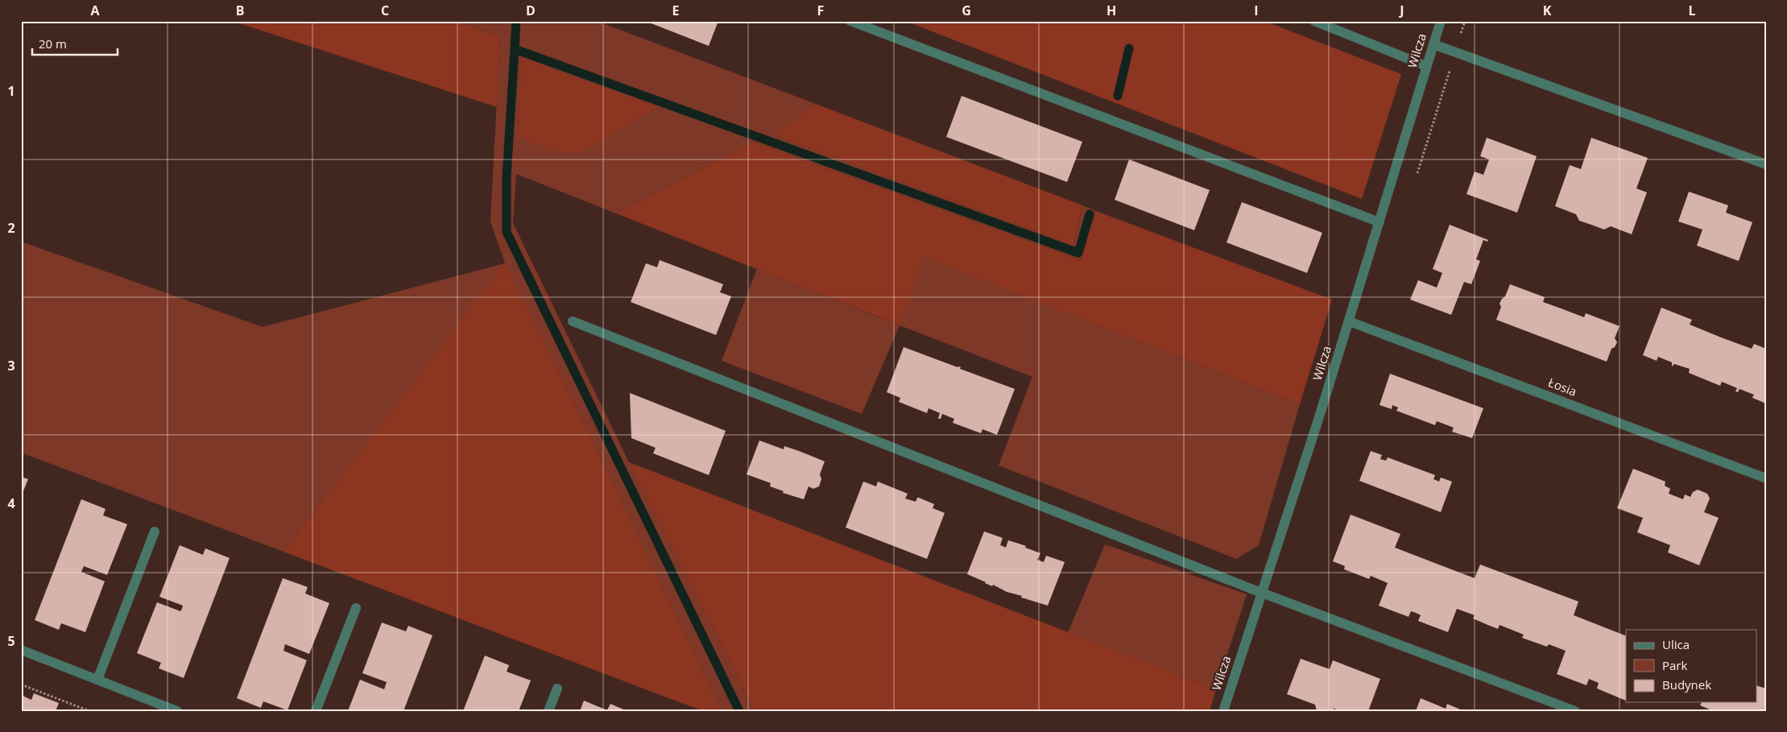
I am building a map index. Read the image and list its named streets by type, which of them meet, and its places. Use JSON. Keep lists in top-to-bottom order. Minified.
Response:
{"streets":{"street":["Wilcza","Łosia"]},"crossings":[["Wilcza","Łosia"]],"legend":["Ulica","Park","Budynek"],"scale_bar":"20 m","grid":{"columns":["A","B","C","D","E","F","G","H","I","J","K","L"],"rows":["1","2","3","4","5"]}}
